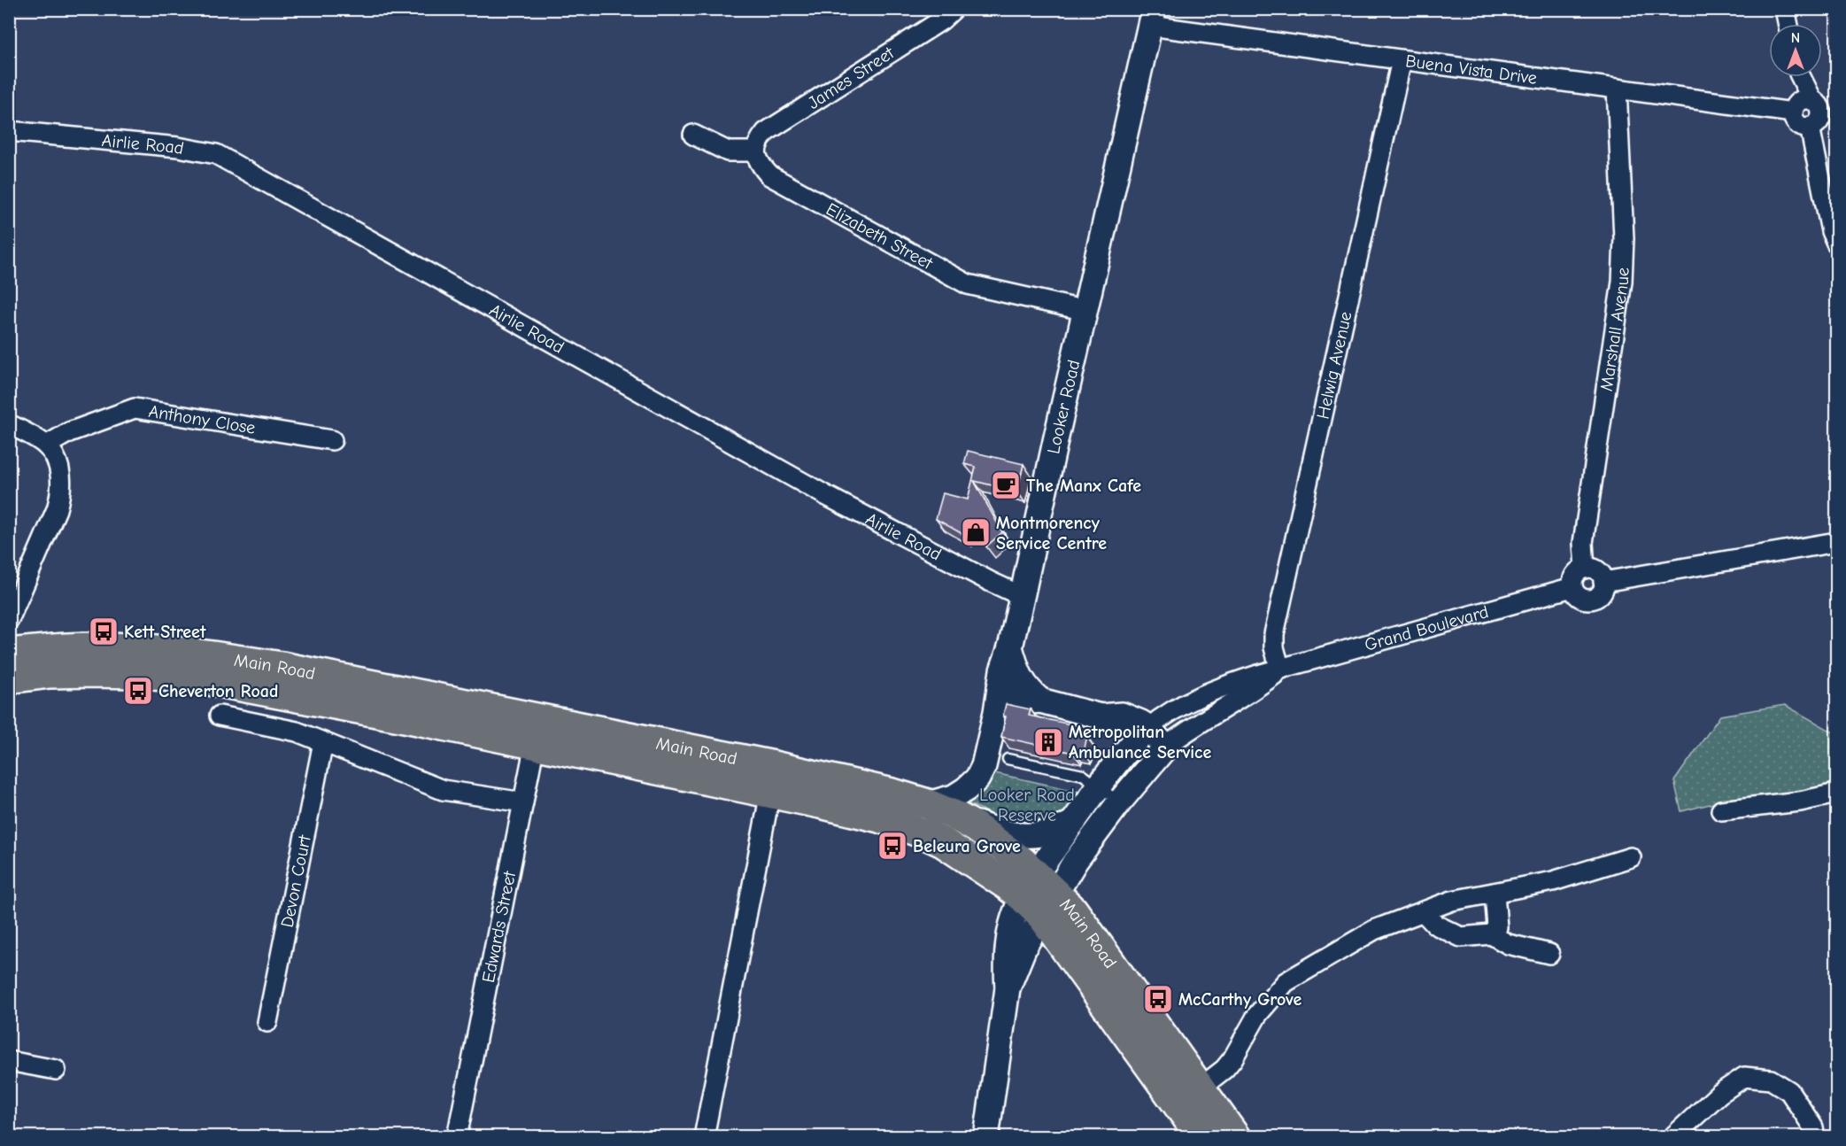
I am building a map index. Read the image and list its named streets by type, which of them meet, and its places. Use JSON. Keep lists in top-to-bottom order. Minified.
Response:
{"streets":{"main road":["Main Road"],"street":["Buena Vista Drive","James Street","Airlie Road","Elizabeth Street","Marshall Avenue","Helwig Avenue","Looker Road","Anthony Close","Grand Boulevard","Devon Court","Edwards Street"]},"crossings":[["Buena Vista Drive","Marshall Avenue"],["Buena Vista Drive","Helwig Avenue"],["Buena Vista Drive","Looker Road"],["James Street","Elizabeth Street"],["Airlie Road","Looker Road"],["Elizabeth Street","Looker Road"],["Marshall Avenue","Grand Boulevard"],["Helwig Avenue","Grand Boulevard"],["Looker Road","Main Road"],["Grand Boulevard","Main Road"],["Main Road","Edwards Street"]],"parks":["Looker Road Reserve"],"places":{"cafe":["The Manx Cafe"],"shop":["Montmorency Service Centre"],"bus stop":["Kett Street","Cheverton Road","Beleura Grove","McCarthy Grove"],"building":["Metropolitan Ambulance Service"]},"north":"top"}
